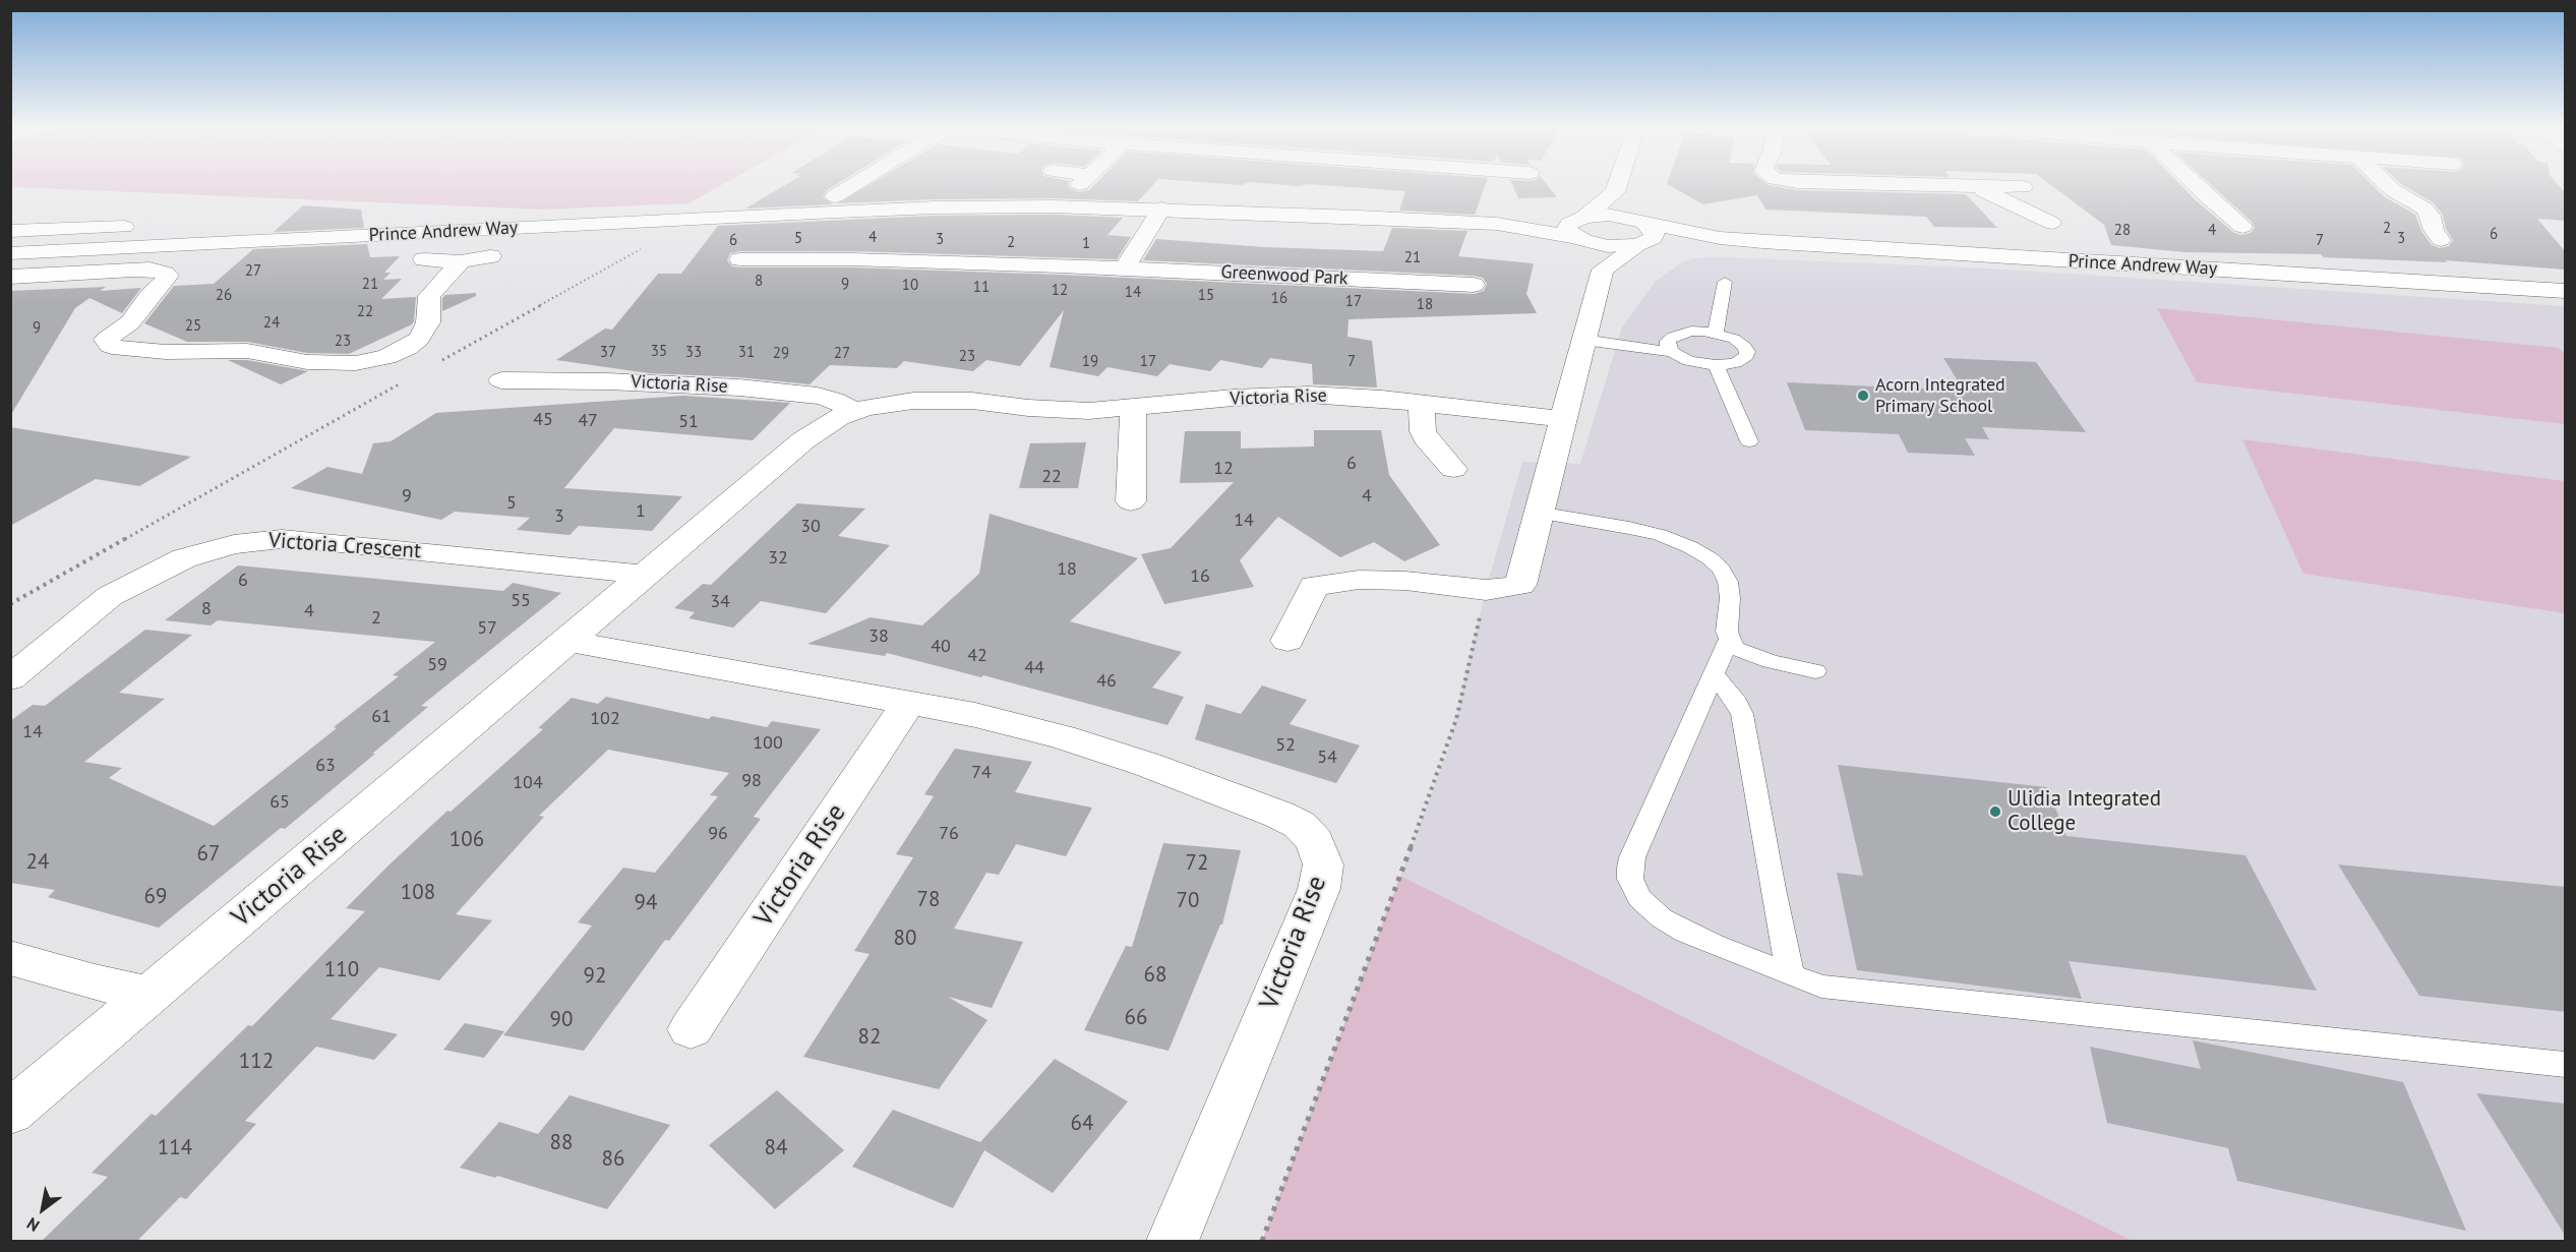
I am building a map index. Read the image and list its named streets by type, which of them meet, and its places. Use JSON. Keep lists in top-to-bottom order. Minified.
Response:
{"streets":{"street":["Prince Andrew Way","Greenwood Park","Victoria Rise","Victoria Crescent"]},"crossings":[["Victoria Rise","Victoria Crescent"]],"places":["Acorn Integrated Primary School","Ulidia Integrated College"],"house_numbers":["2","28","4","6","4","5","3","3","6","7","2","1","21","27","8","21","9","10","11","12","14","26","15","16","17","18","22","24","25","9","23","35","37","33","31","29","27","23","19","17","7","45","47","51","6","12","22","9","4","5","1","3","14","30","32","18","16","6","55","34","8","4","2","57","38","40","42","59","44","46","61","102","14","100","52","54","63","74","98","104","65","96","76","106","67","24","72","108","69","78","70","94","80","110","68","92","66","90","82","112","64","88","114","84","86"],"north":"bottom left"}
